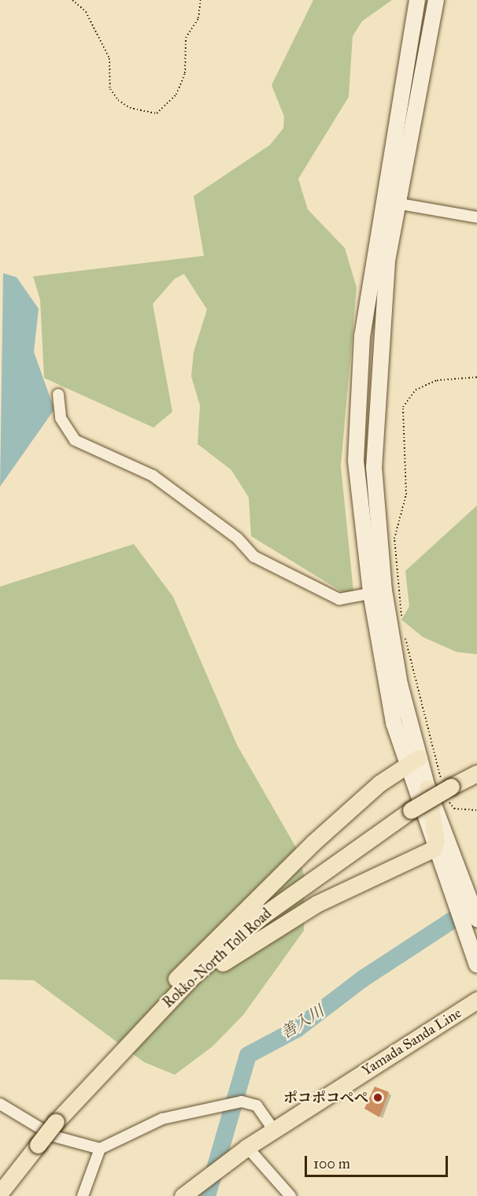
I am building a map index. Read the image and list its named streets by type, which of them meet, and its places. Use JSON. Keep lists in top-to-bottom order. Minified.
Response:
{"streets":{"main road":["Rokko-North Toll Road","Yamada Sanda Line"]},"water":["善入川"],"places":["ポコポコぺぺ"],"scale_bar":"100 m"}
